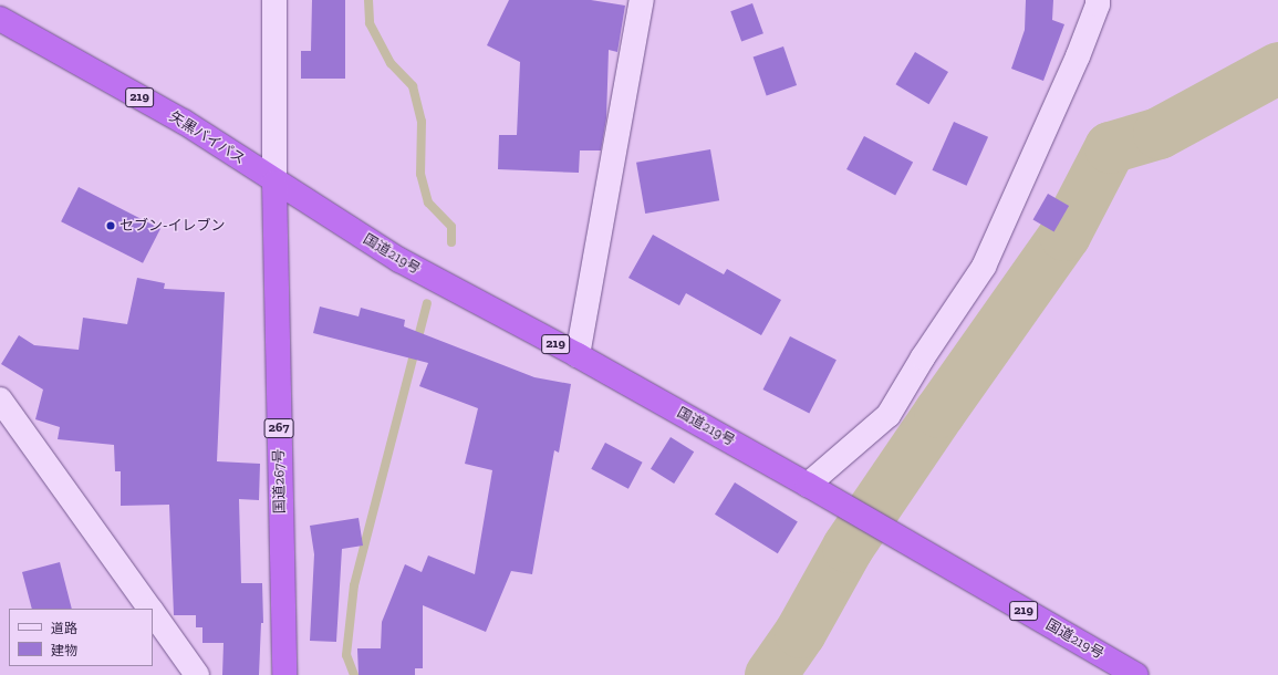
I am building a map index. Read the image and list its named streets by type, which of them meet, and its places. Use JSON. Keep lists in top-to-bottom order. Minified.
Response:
{"streets":{"highway":["219","矢黒バイパス","国道219号","267","国道267号"]},"crossings":[["矢黒バイパス","国道219号"],["矢黒バイパス","国道267号"],["国道219号","国道267号"]],"places":["セブン-イレブン"],"legend":["道路","建物"]}
